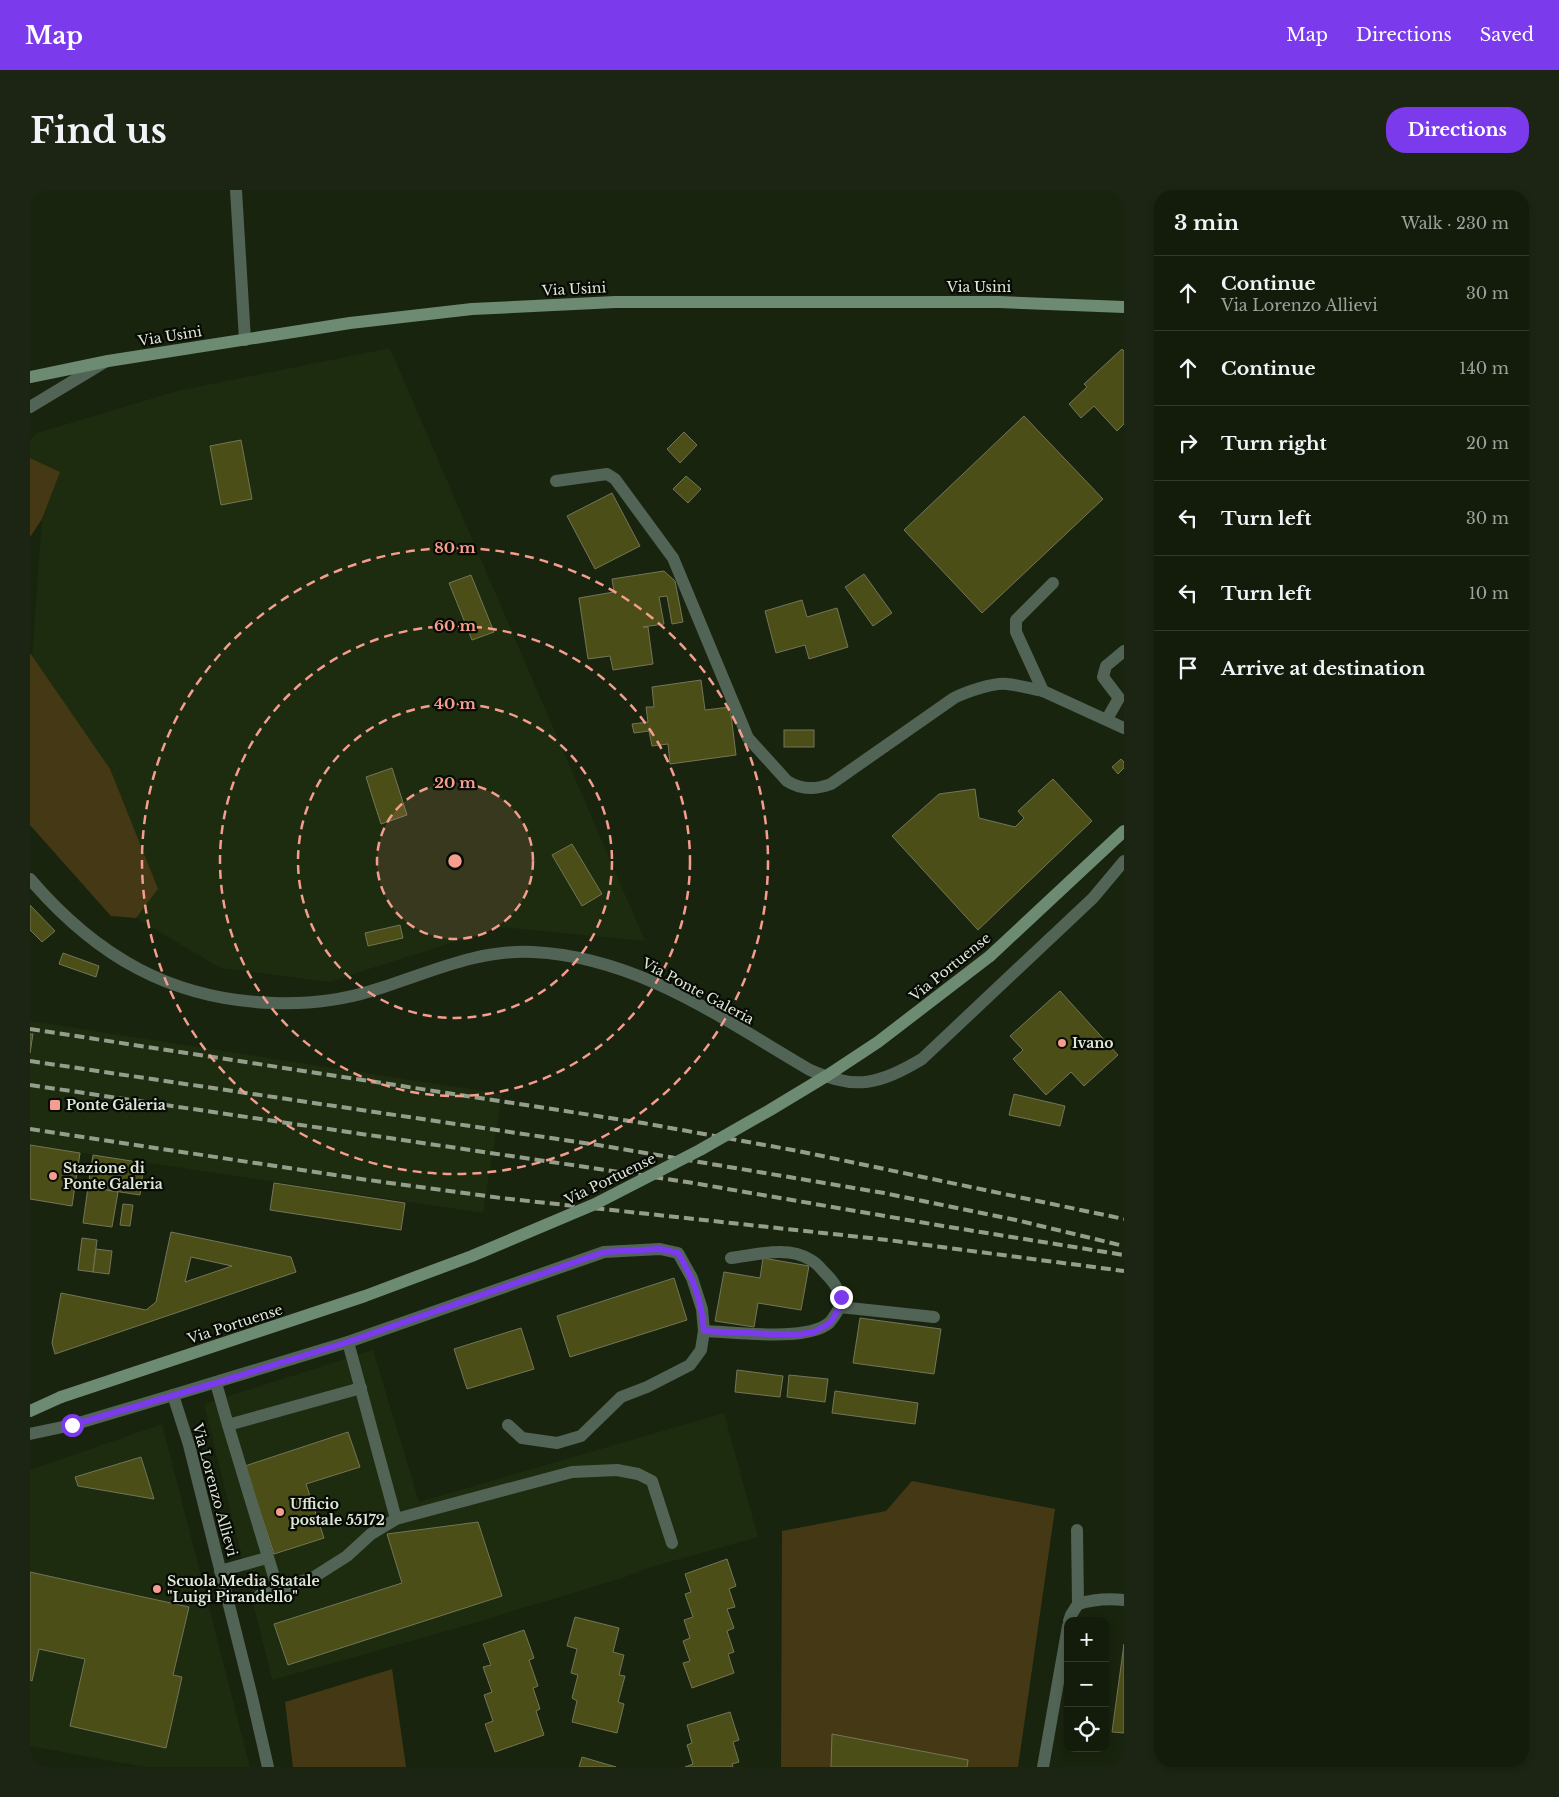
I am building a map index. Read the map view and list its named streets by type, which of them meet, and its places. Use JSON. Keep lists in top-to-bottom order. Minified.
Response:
{"streets":{"main road":["Via Usini","Via Portuense"],"street":["Via Ponte Galeria","Via Lorenzo Allievi"]},"places":{"other":["Ivano","Stazione di Ponte Galeria","Ufficio postale 55172","Scuola Media Statale \"Luigi Pirandello\""],"transit":["Ponte Galeria"]},"page":{"header":"Map","nav":["Map","Directions","Saved"],"buttons":"Directions","title":"Find us","heading":["3 min","Walk · 230 m"],"list":[["Continue","Via Lorenzo Allievi","30 m"],["Continue","140 m"],["Turn right","20 m"],["Turn left","30 m"],["Turn left","10 m"],"Arrive at destination"],"map_buttons":["+","−"]},"rings":["80 m","60 m","40 m","20 m"]}
